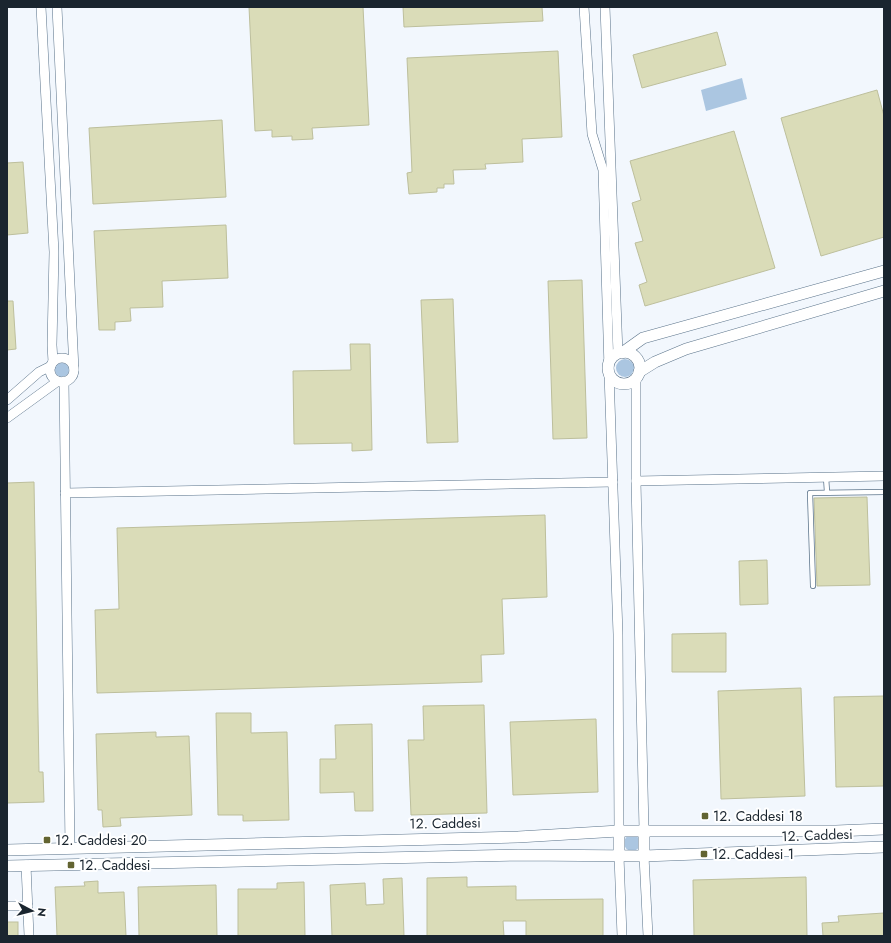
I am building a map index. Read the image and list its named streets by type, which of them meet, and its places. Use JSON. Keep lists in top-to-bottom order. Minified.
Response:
{"streets":{"street":["12. Caddesi"]},"places":{"transit":["12. Caddesi 18","12. Caddesi 20","12. Caddesi 1","12. Caddesi"]},"north":"right"}
